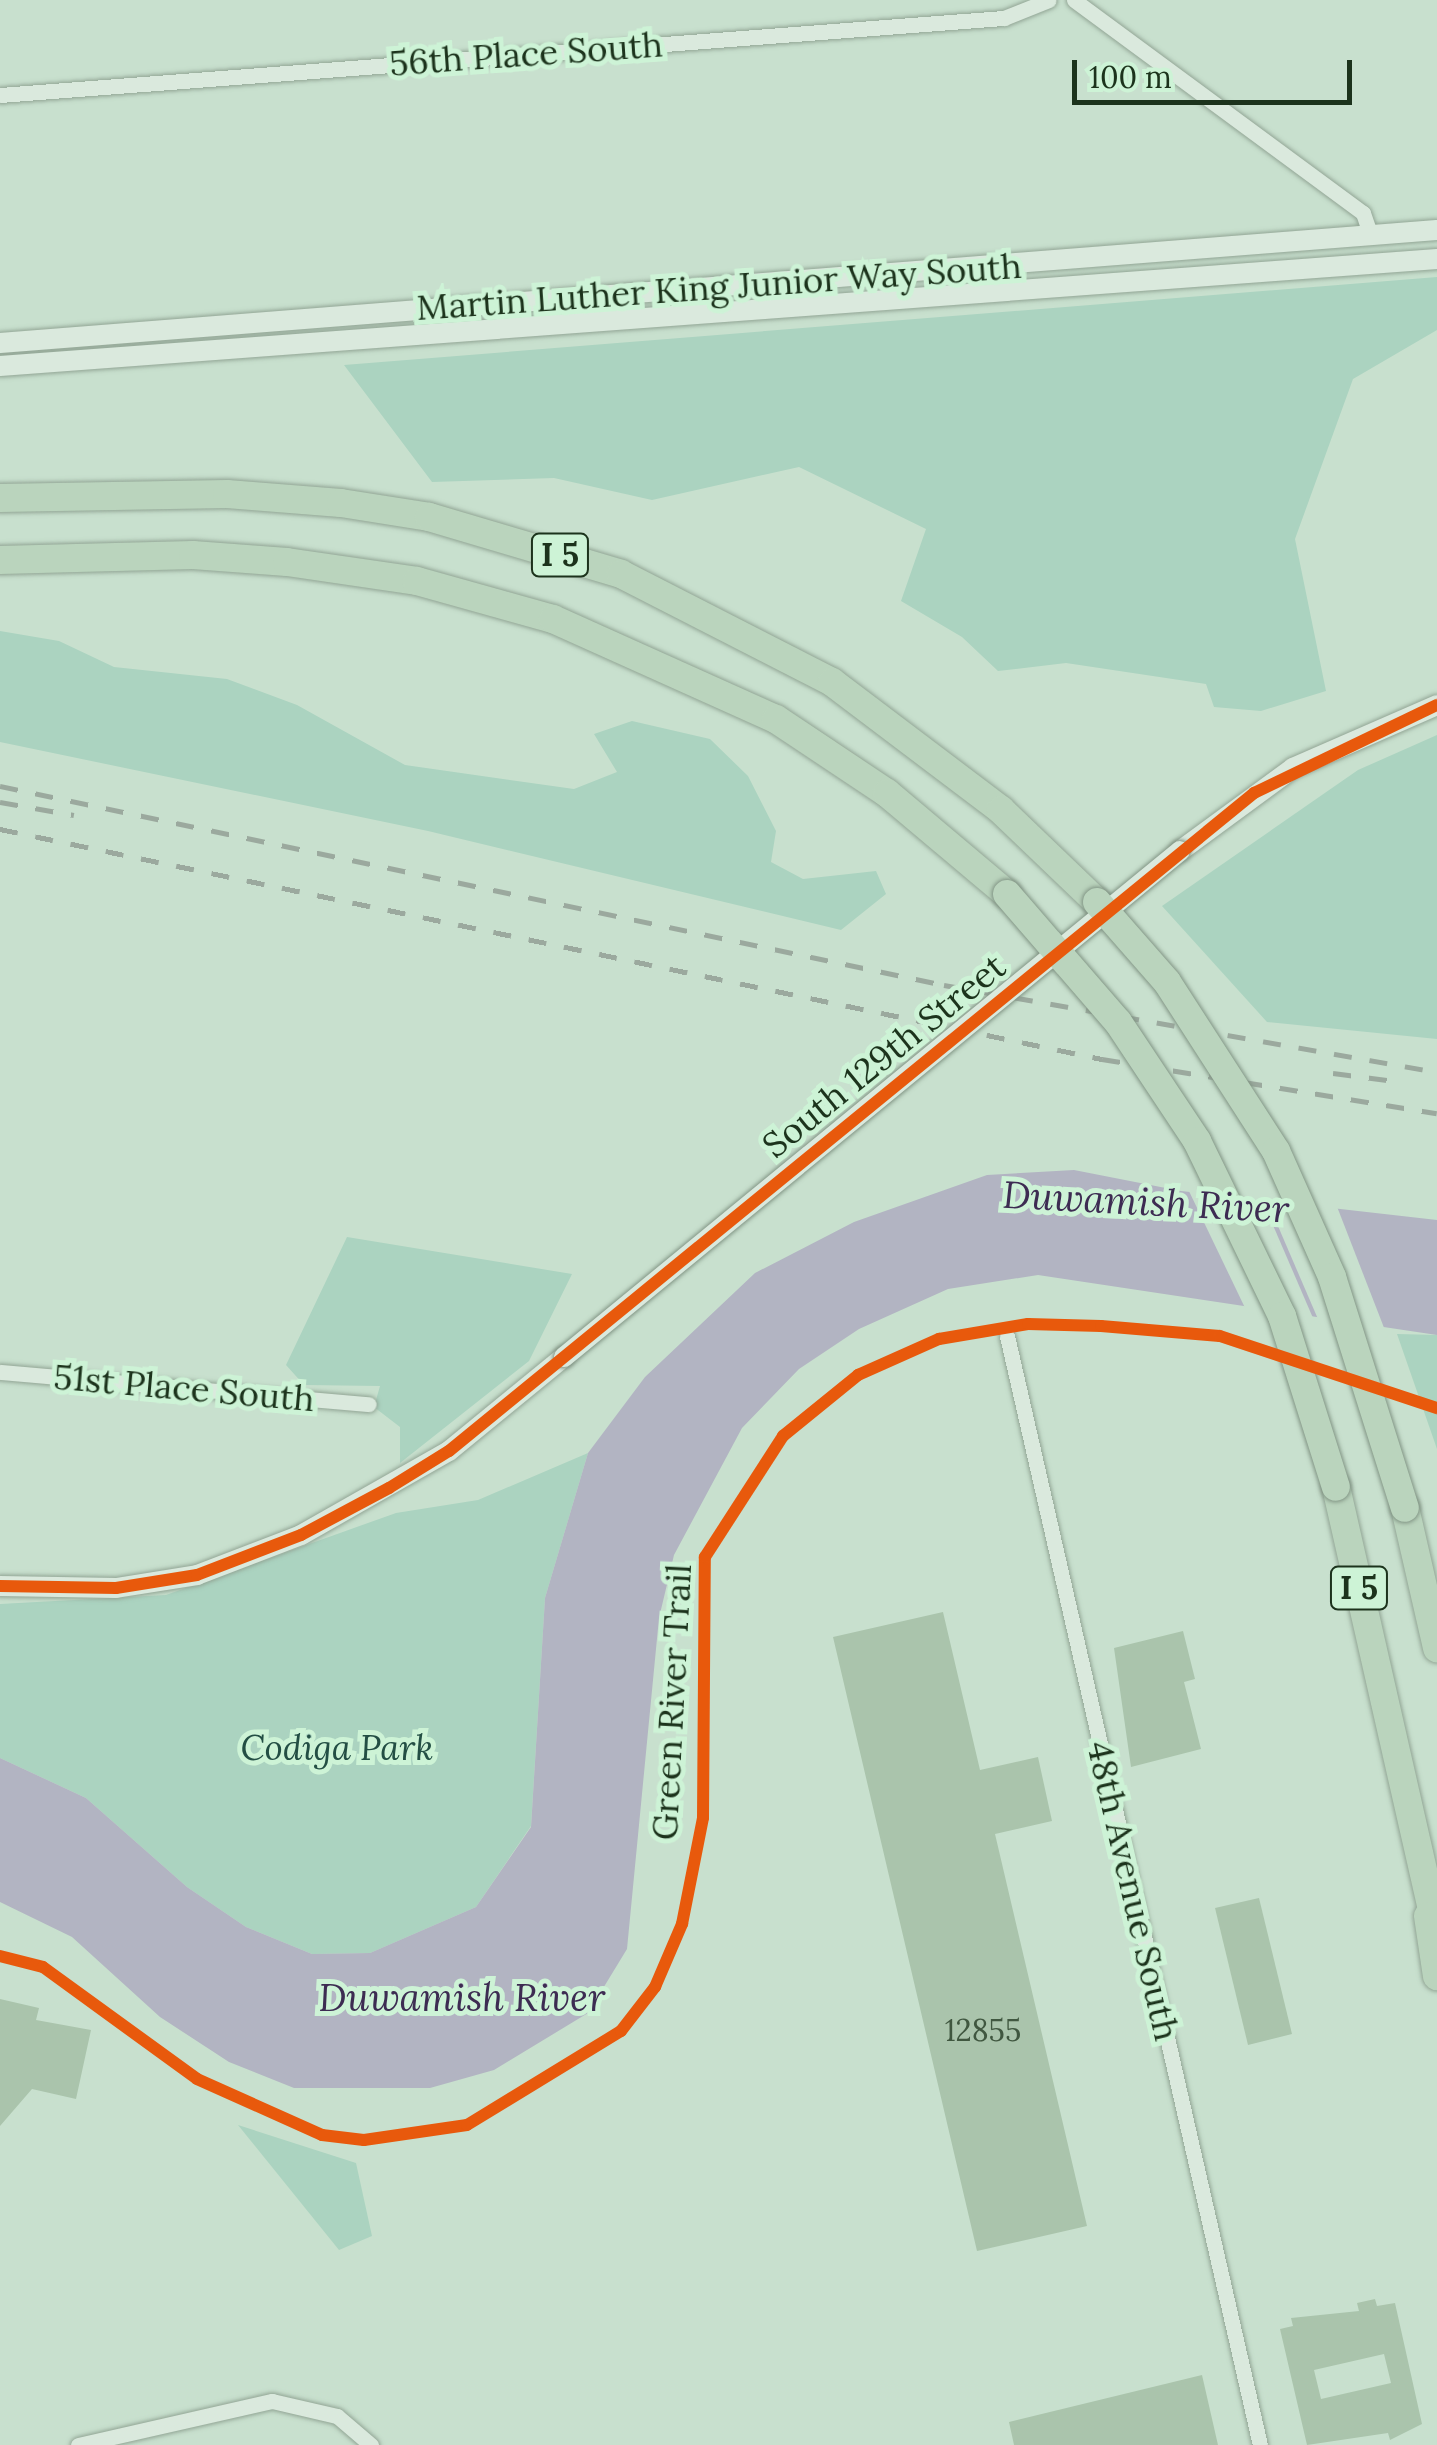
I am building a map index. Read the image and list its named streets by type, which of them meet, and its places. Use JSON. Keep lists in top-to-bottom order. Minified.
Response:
{"streets":{"highway":["I 5"],"main road":["Martin Luther King Junior Way South","South 129th Street"],"street":["56th Place South","51st Place South","48th Avenue South"],"cycle path":["Green River Trail"]},"water":["Duwamish River"],"parks":["Codiga Park"],"house_numbers":["12855"],"scale_bar":"100 m"}
